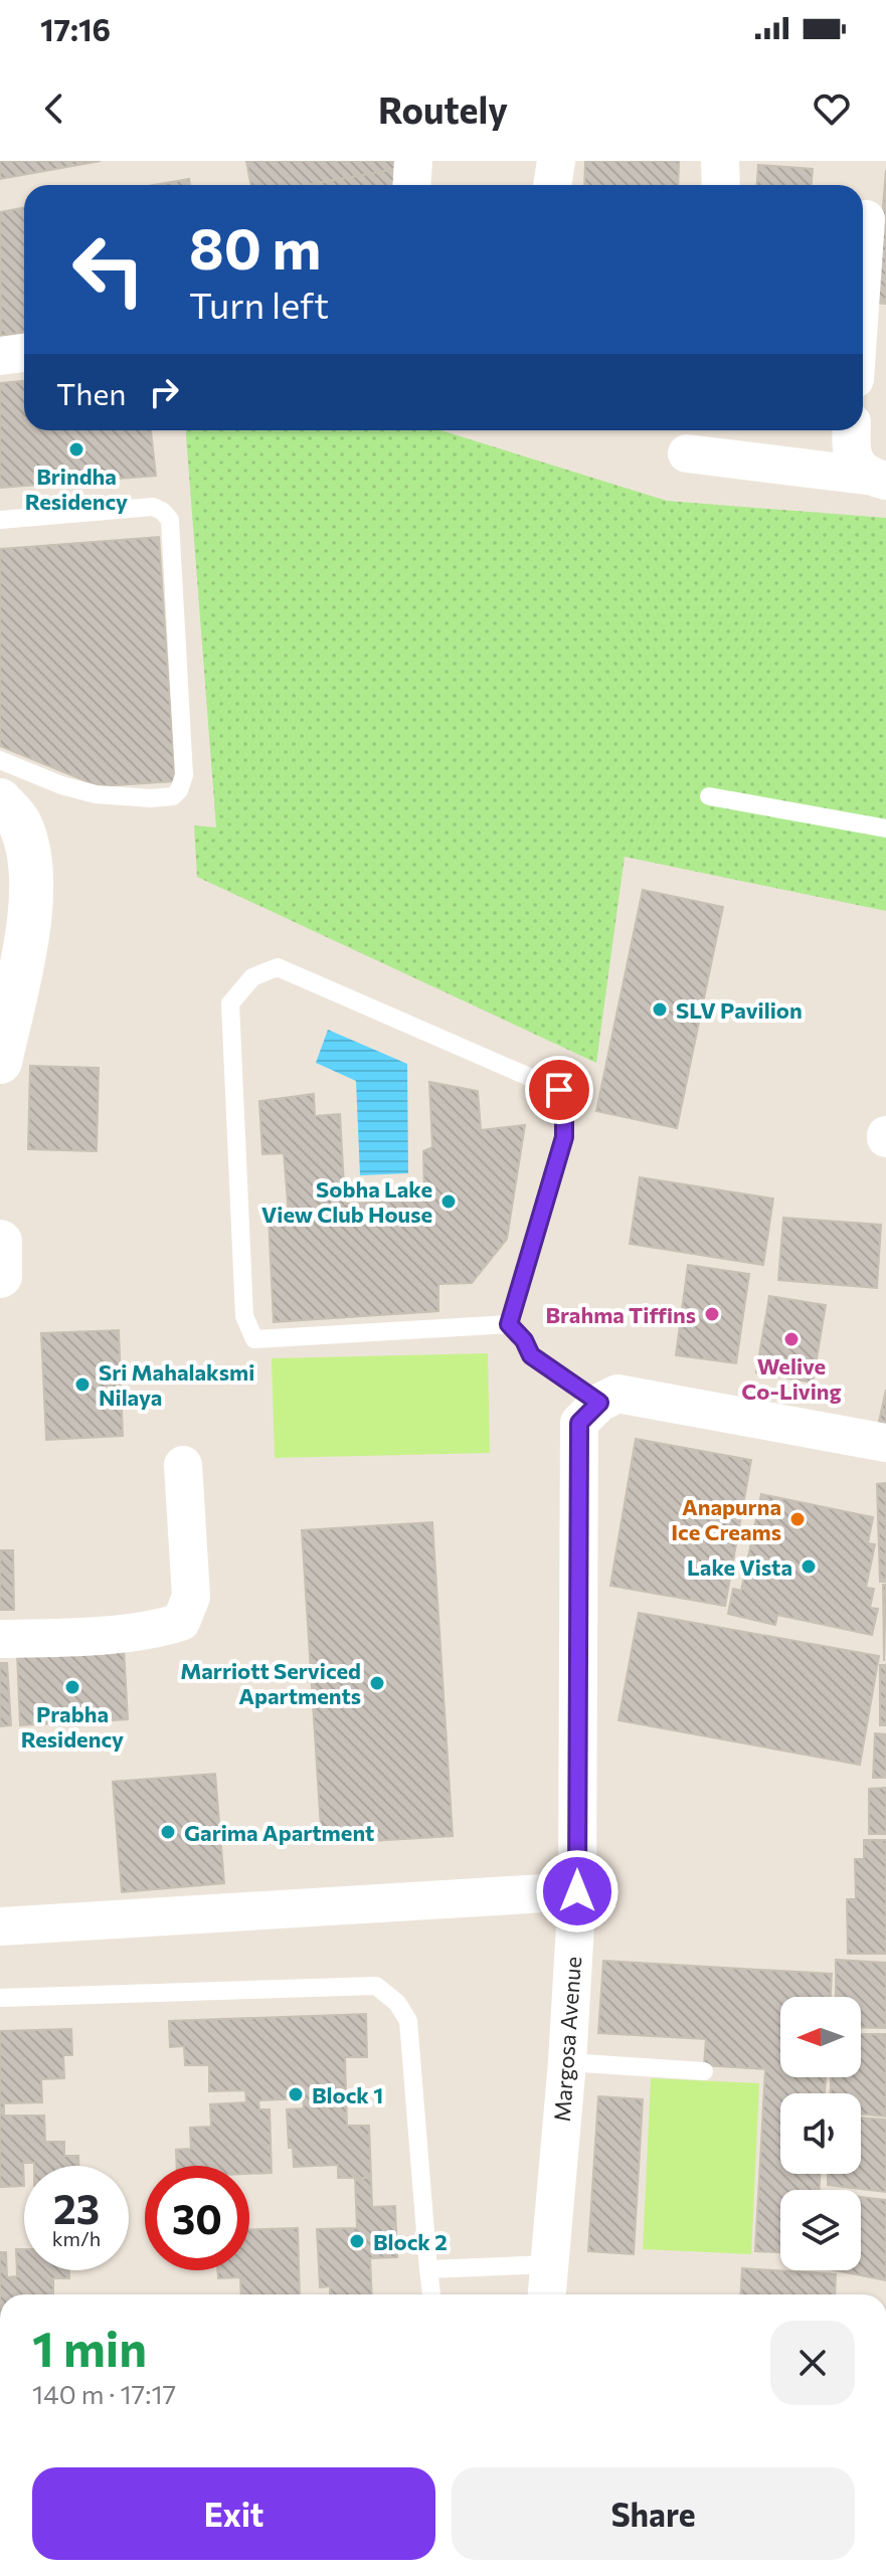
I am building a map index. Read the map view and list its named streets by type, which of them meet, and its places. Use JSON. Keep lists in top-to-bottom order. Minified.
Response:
{"streets":{"street":["Margosa Avenue"]},"places":["Brindha Residency","SLV Pavilion","Sobha Lake View Club House","Brahma Tiffins","Welive Co-Living","Sri Mahalaksmi Nilaya","Anapurna Ice Creams","Lake Vista","Marriott Serviced Apartments","Prabha Residency","Garima Apartment","Block 1","Block 2"],"north":"left","page":{"status":"17:16","header":"Routely","turn":["80 m","Turn left"],"then":"Then","speed":"23 km/h","limit":"30","heading":["1 min","140 m · 17:17"],"buttons":["Exit","Share"]}}
